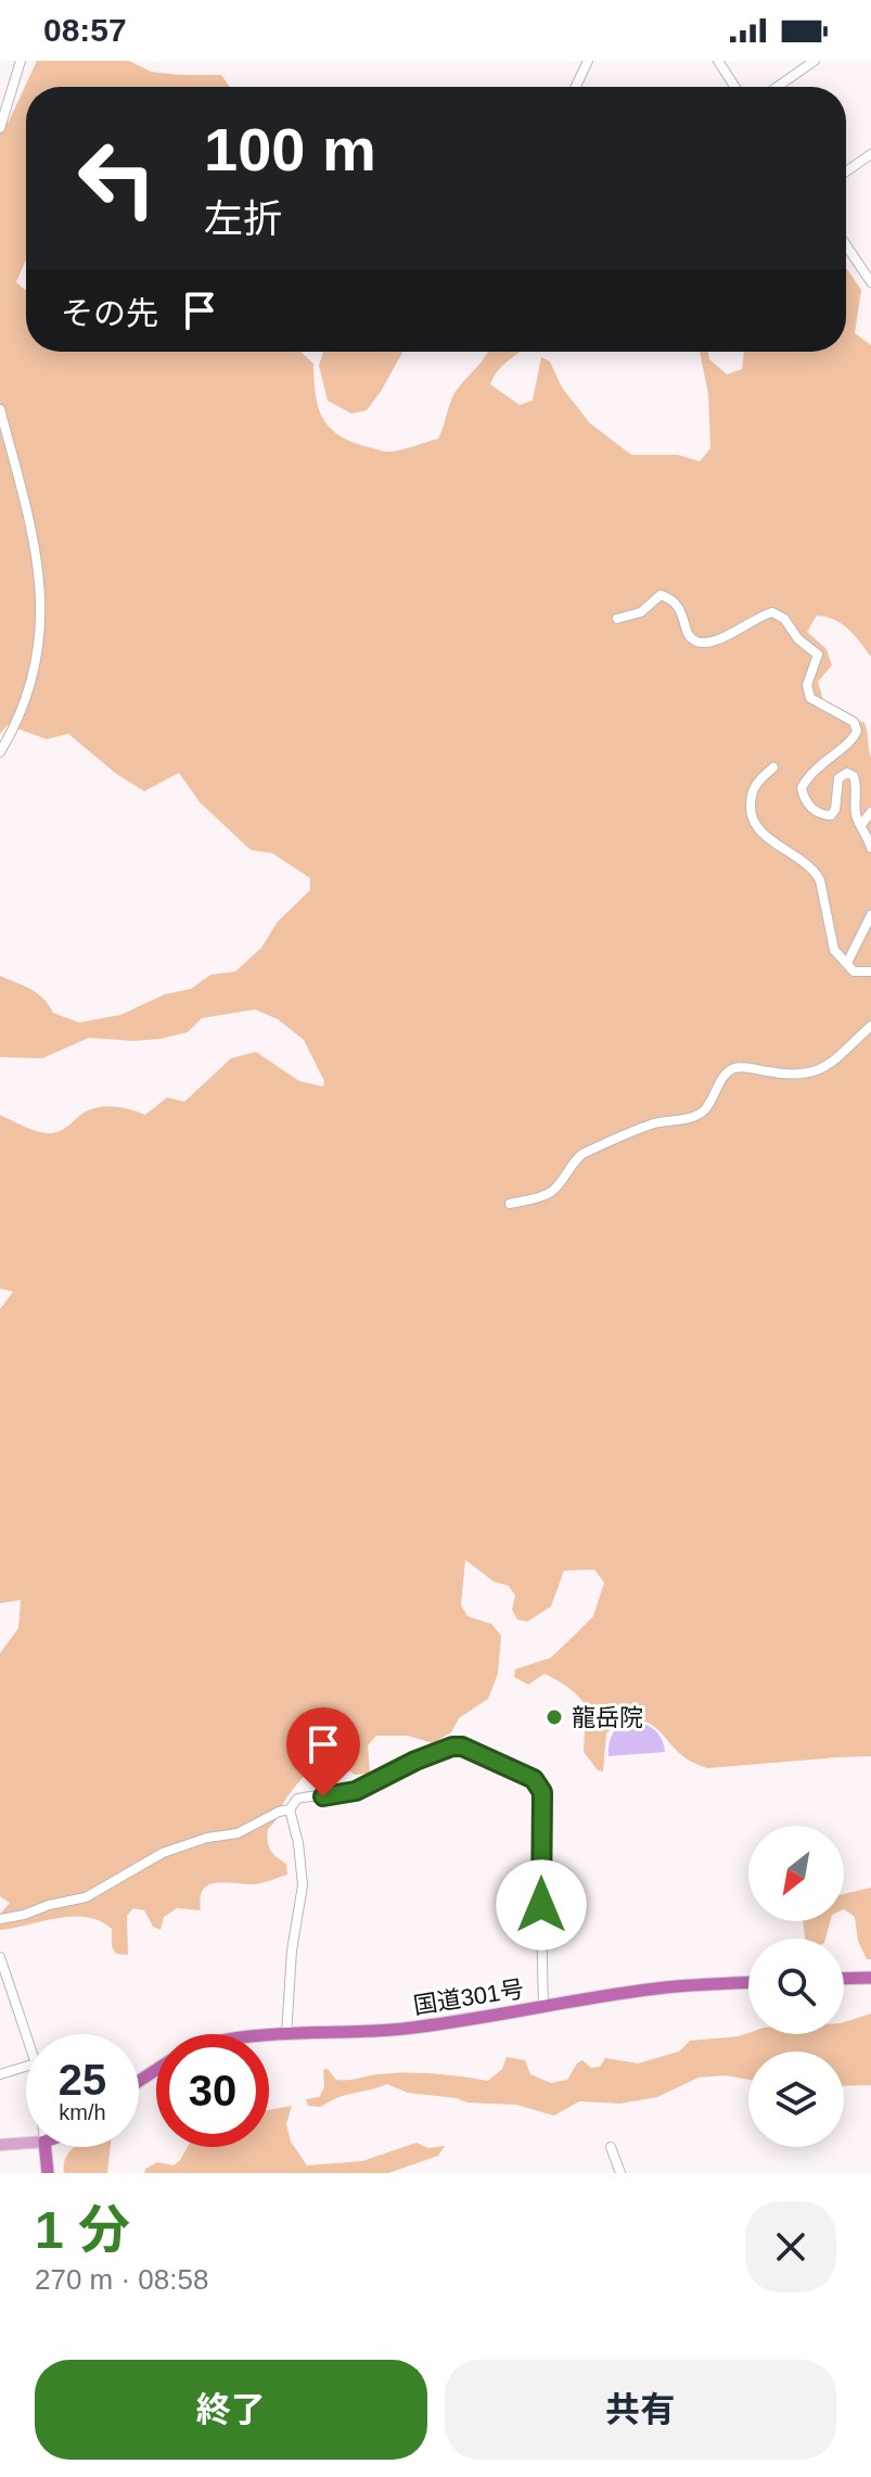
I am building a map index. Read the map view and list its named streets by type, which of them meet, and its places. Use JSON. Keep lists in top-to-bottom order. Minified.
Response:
{"streets":{"highway":["国道301号"]},"places":["龍岳院"],"north":"bottom left","page":{"status":"08:57","turn":["100 m","左折"],"then":"その先","speed":"25 km/h","limit":"30","heading":["1 分","270 m · 08:58"],"buttons":["終了","共有"]}}
